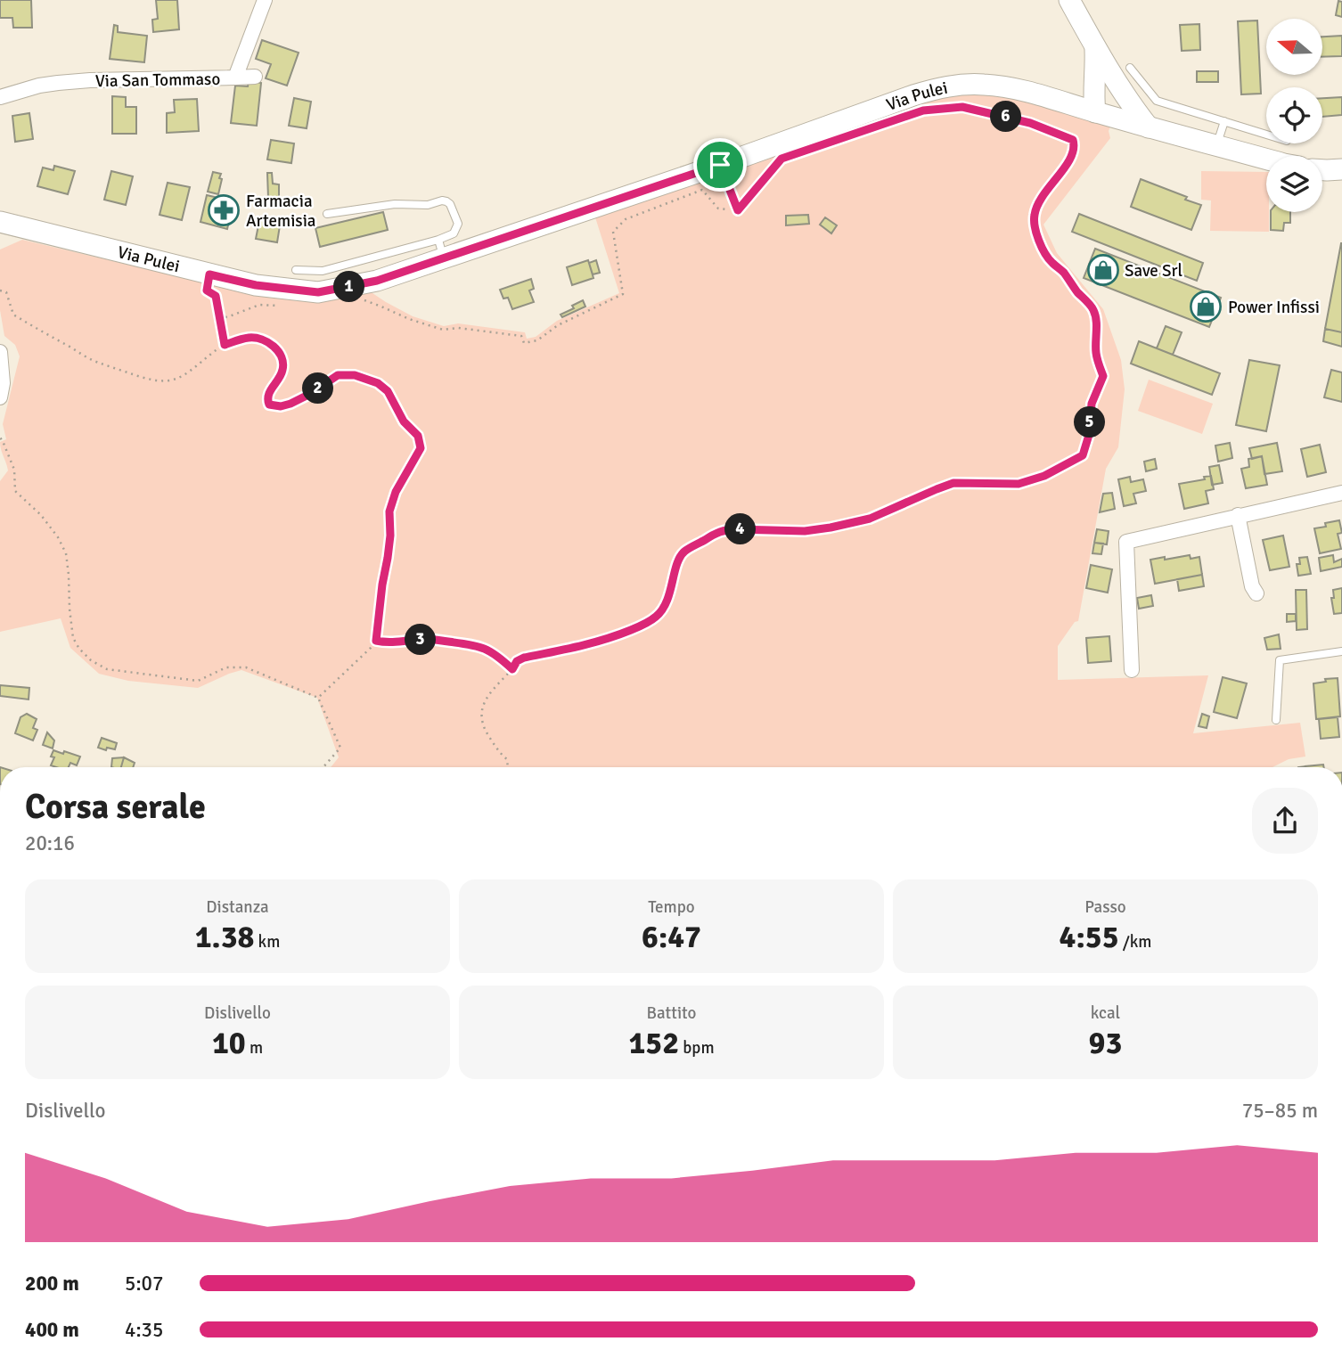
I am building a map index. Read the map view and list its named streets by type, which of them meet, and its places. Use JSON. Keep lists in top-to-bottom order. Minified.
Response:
{"streets":{"main road":["Via Pulei"],"street":["Via San Tommaso"]},"places":{"pharmacy":["Farmacia Artemisia"],"shop":["Save Srl","Power Infissi"]},"north":"left","page":{"pins":["6","1","2","5","4","3"],"heading":["Corsa serale","20:16"],"stats":[["Distanza","1.38 km"],["Tempo","6:47"],["Passo","4:55 /km"],["Dislivello","10 m"],["Battito","152 bpm"],["kcal","93"]],"chart":["Dislivello","75–85 m"],"list":[{"name":"200 m","note":"5:07"},{"name":"400 m","note":"4:35"}]}}
